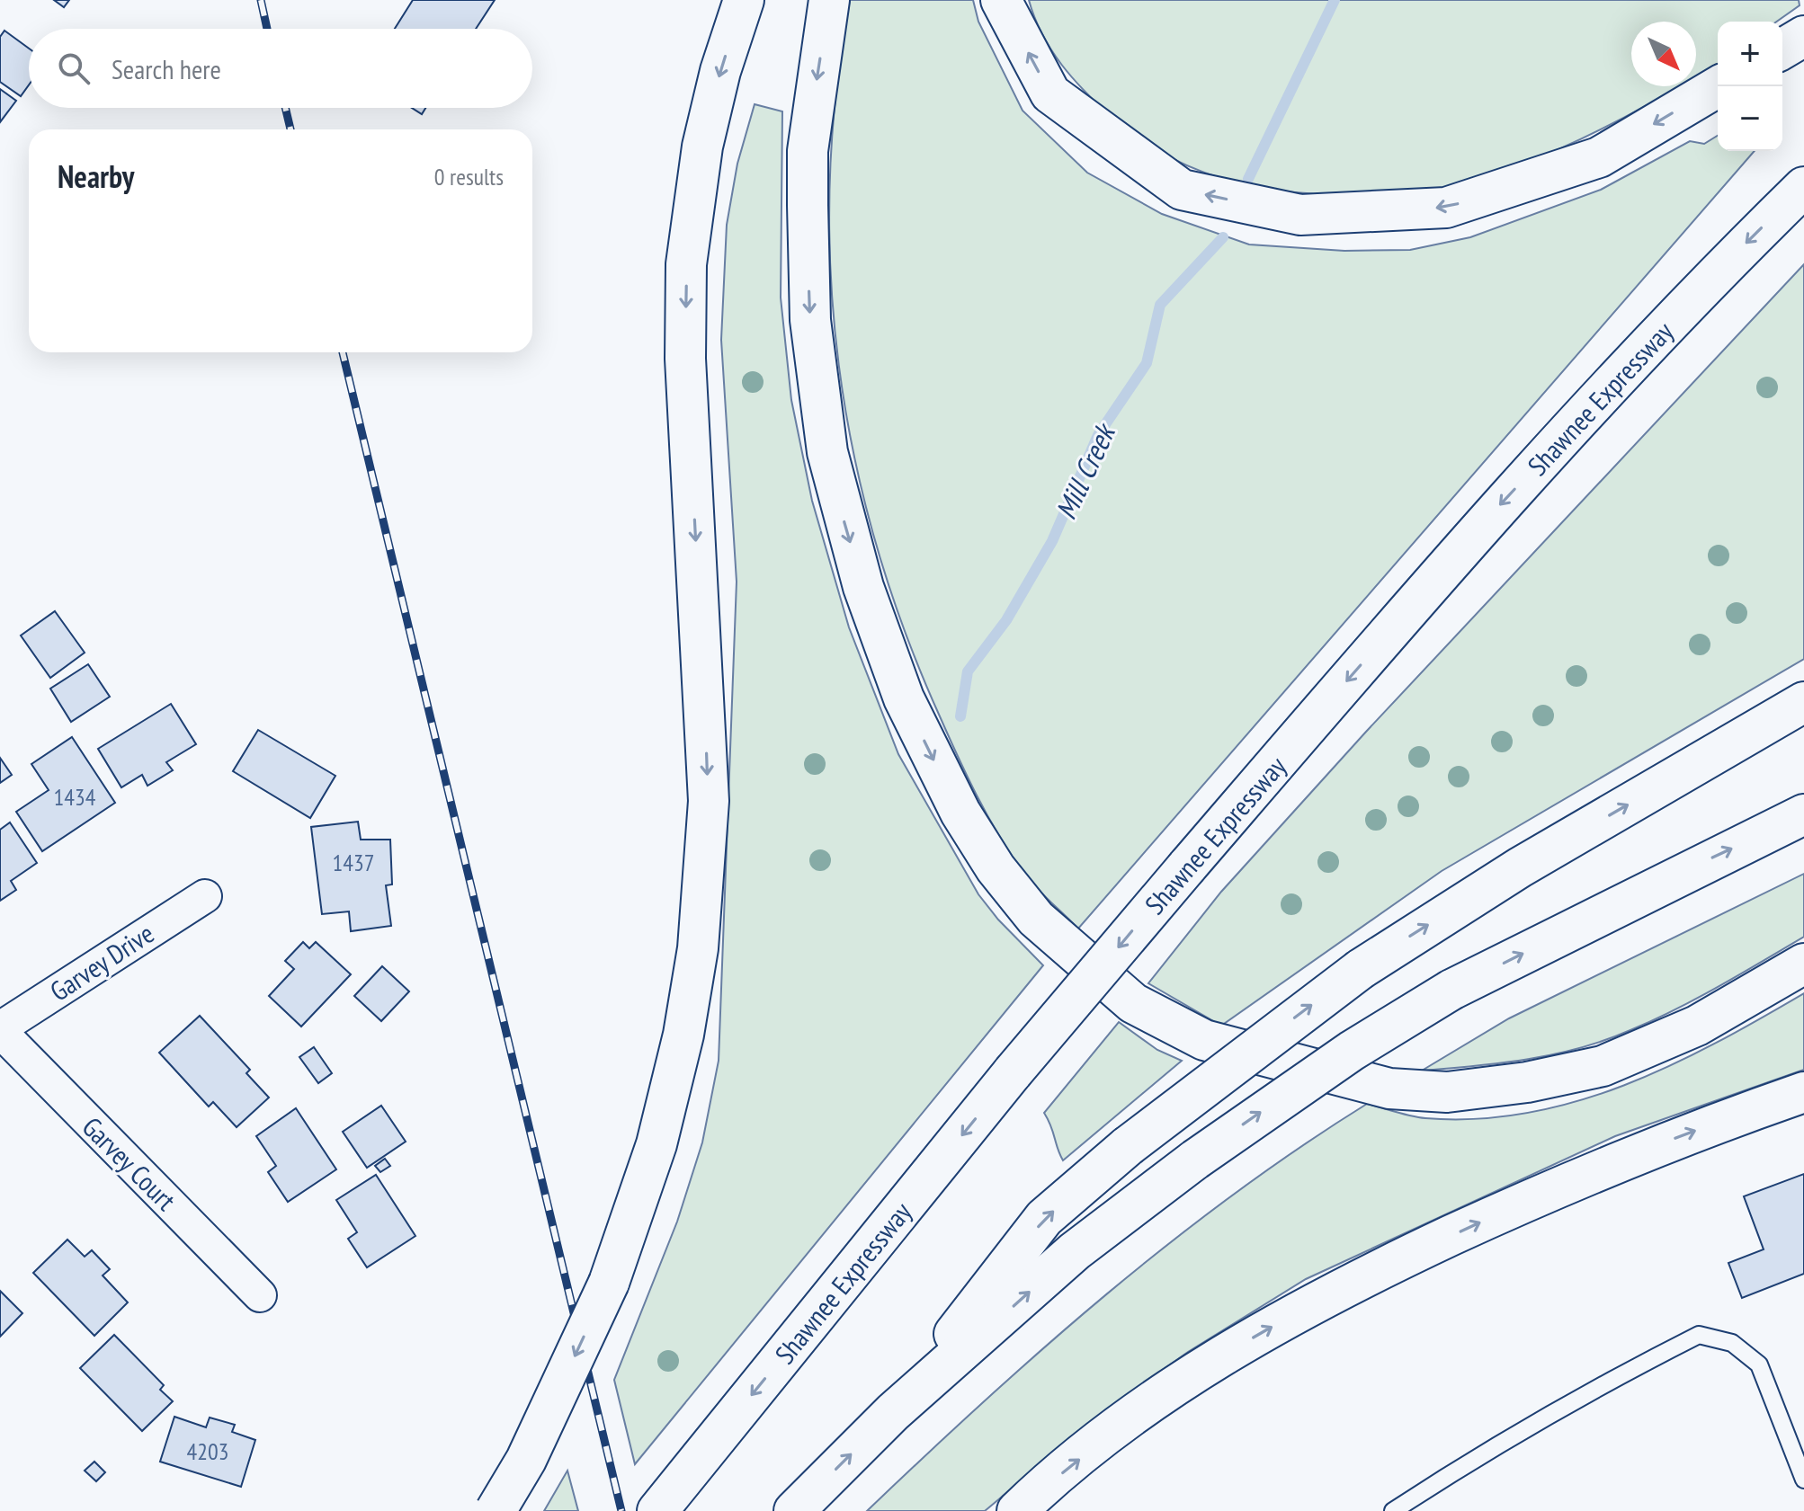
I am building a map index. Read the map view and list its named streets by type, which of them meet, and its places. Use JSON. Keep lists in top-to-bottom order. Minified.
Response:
{"streets":{"highway":["Shawnee Expressway"],"street":["Garvey Drive","Garvey Court"]},"crossings":[["Garvey Drive","Garvey Court"]],"water":["Mill Creek"],"house_numbers":["1434","1437","4203"],"north":"bottom right","page":{"map_buttons":["+","−"],"search":"Search here","heading":["Nearby","0 results"]}}
